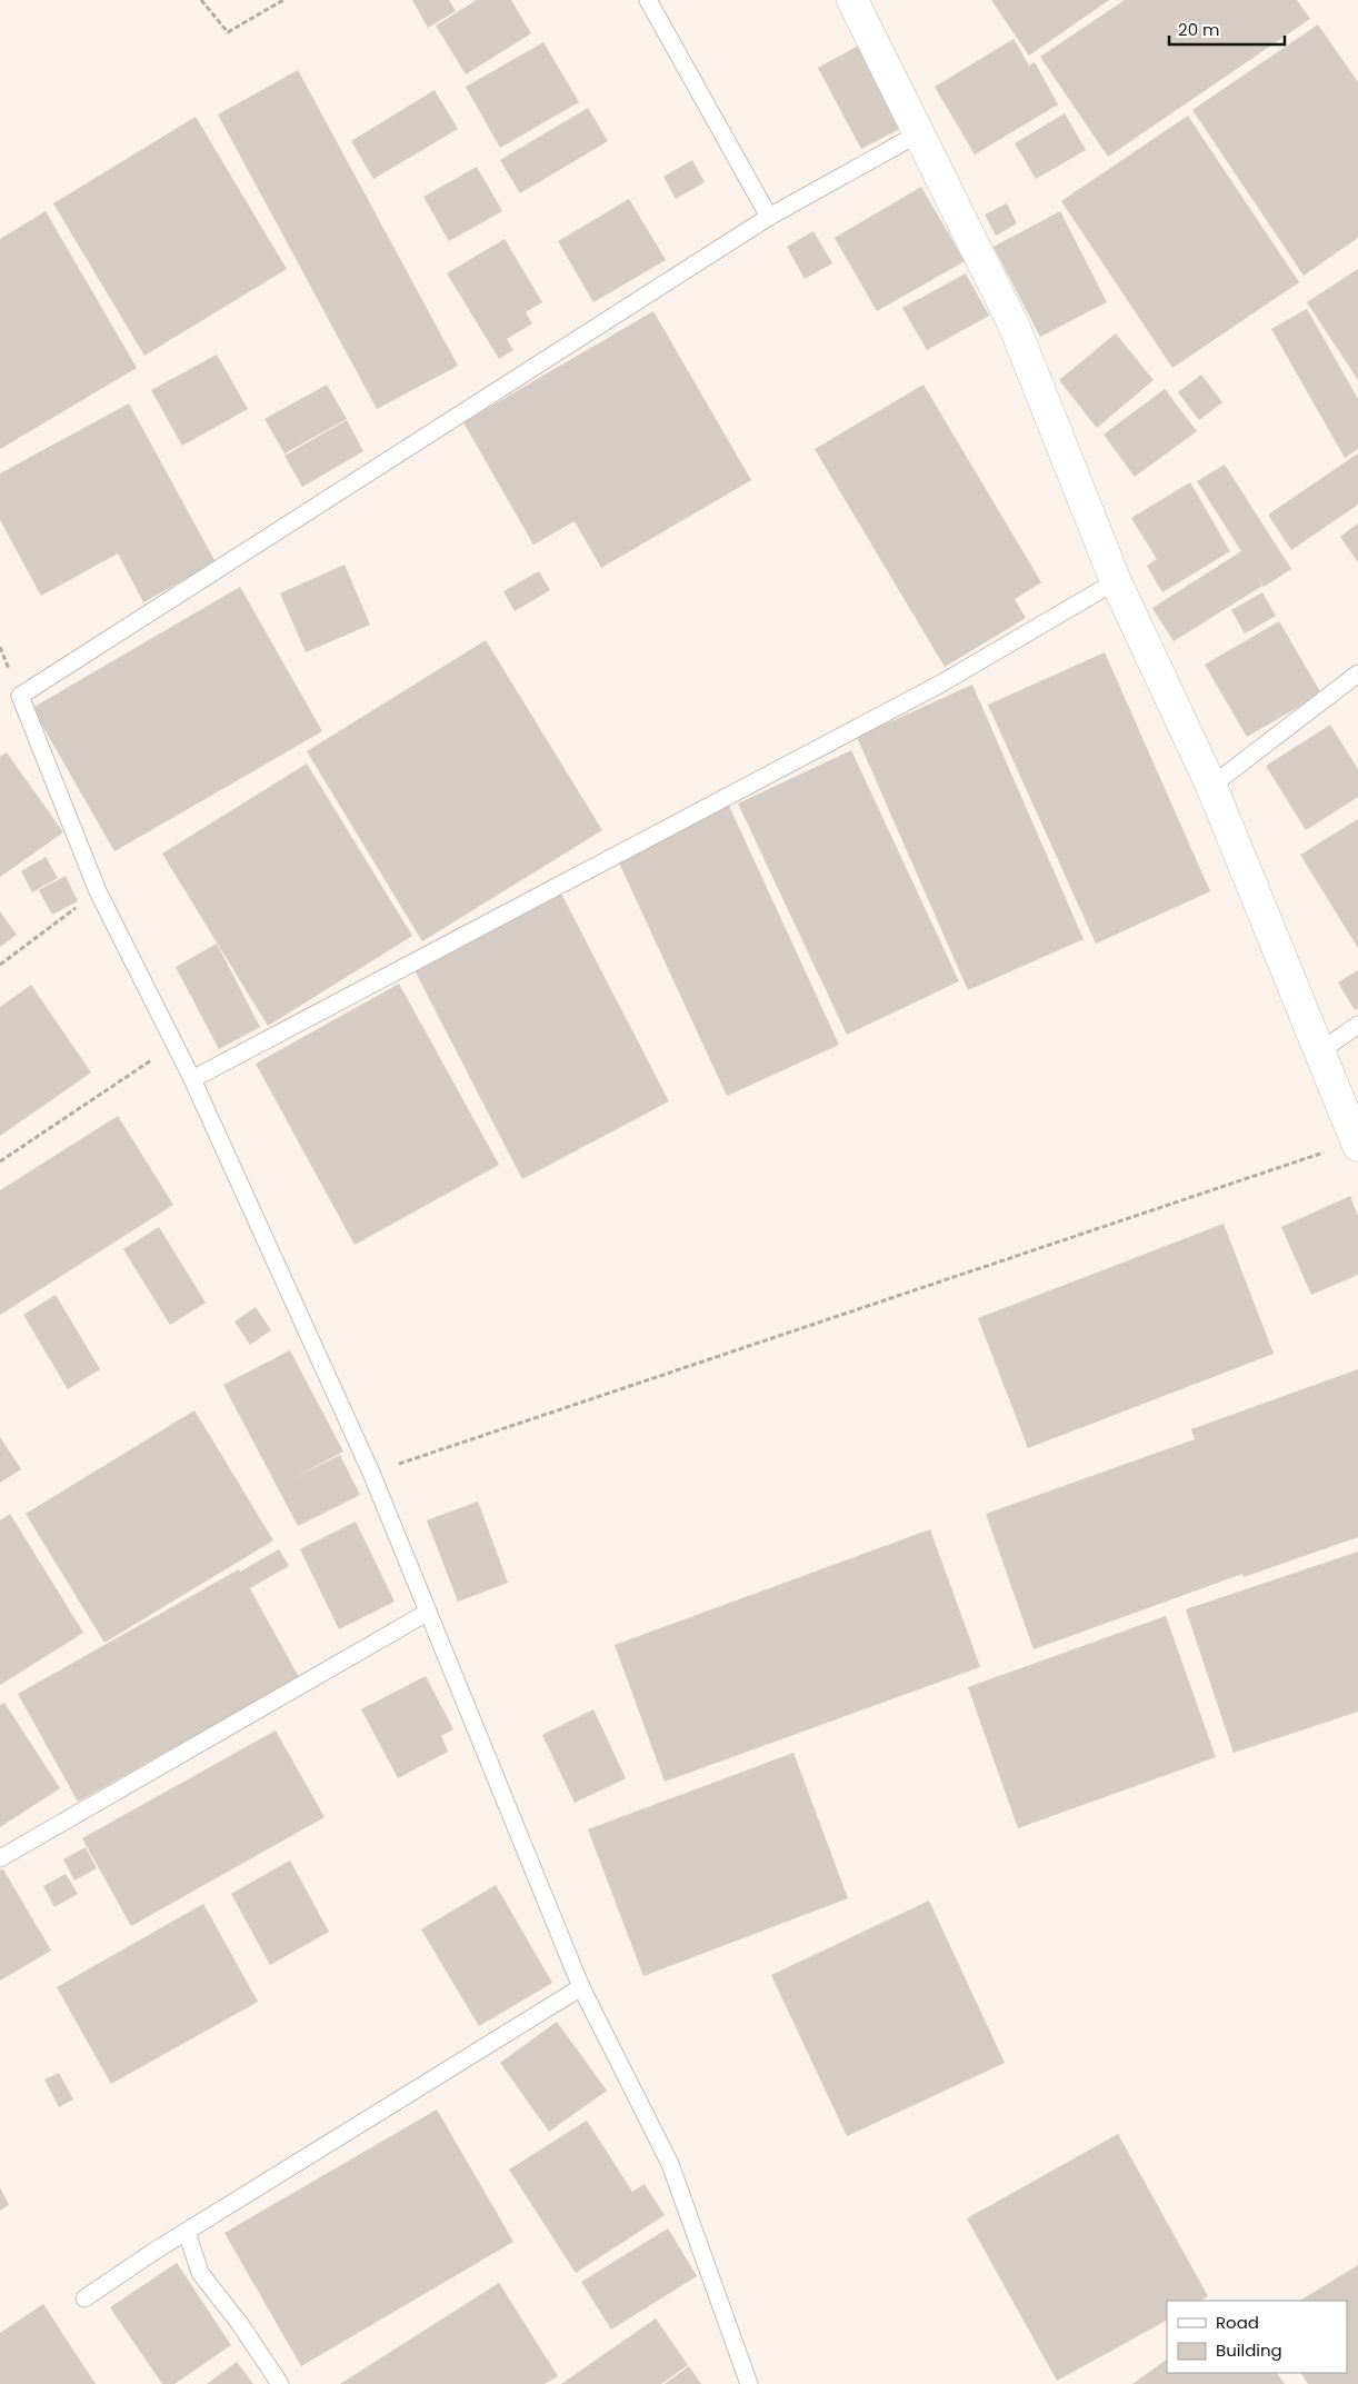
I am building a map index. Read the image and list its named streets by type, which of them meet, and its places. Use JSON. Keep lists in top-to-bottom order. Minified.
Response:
{"legend":["Road","Building"],"scale_bar":"20 m"}
